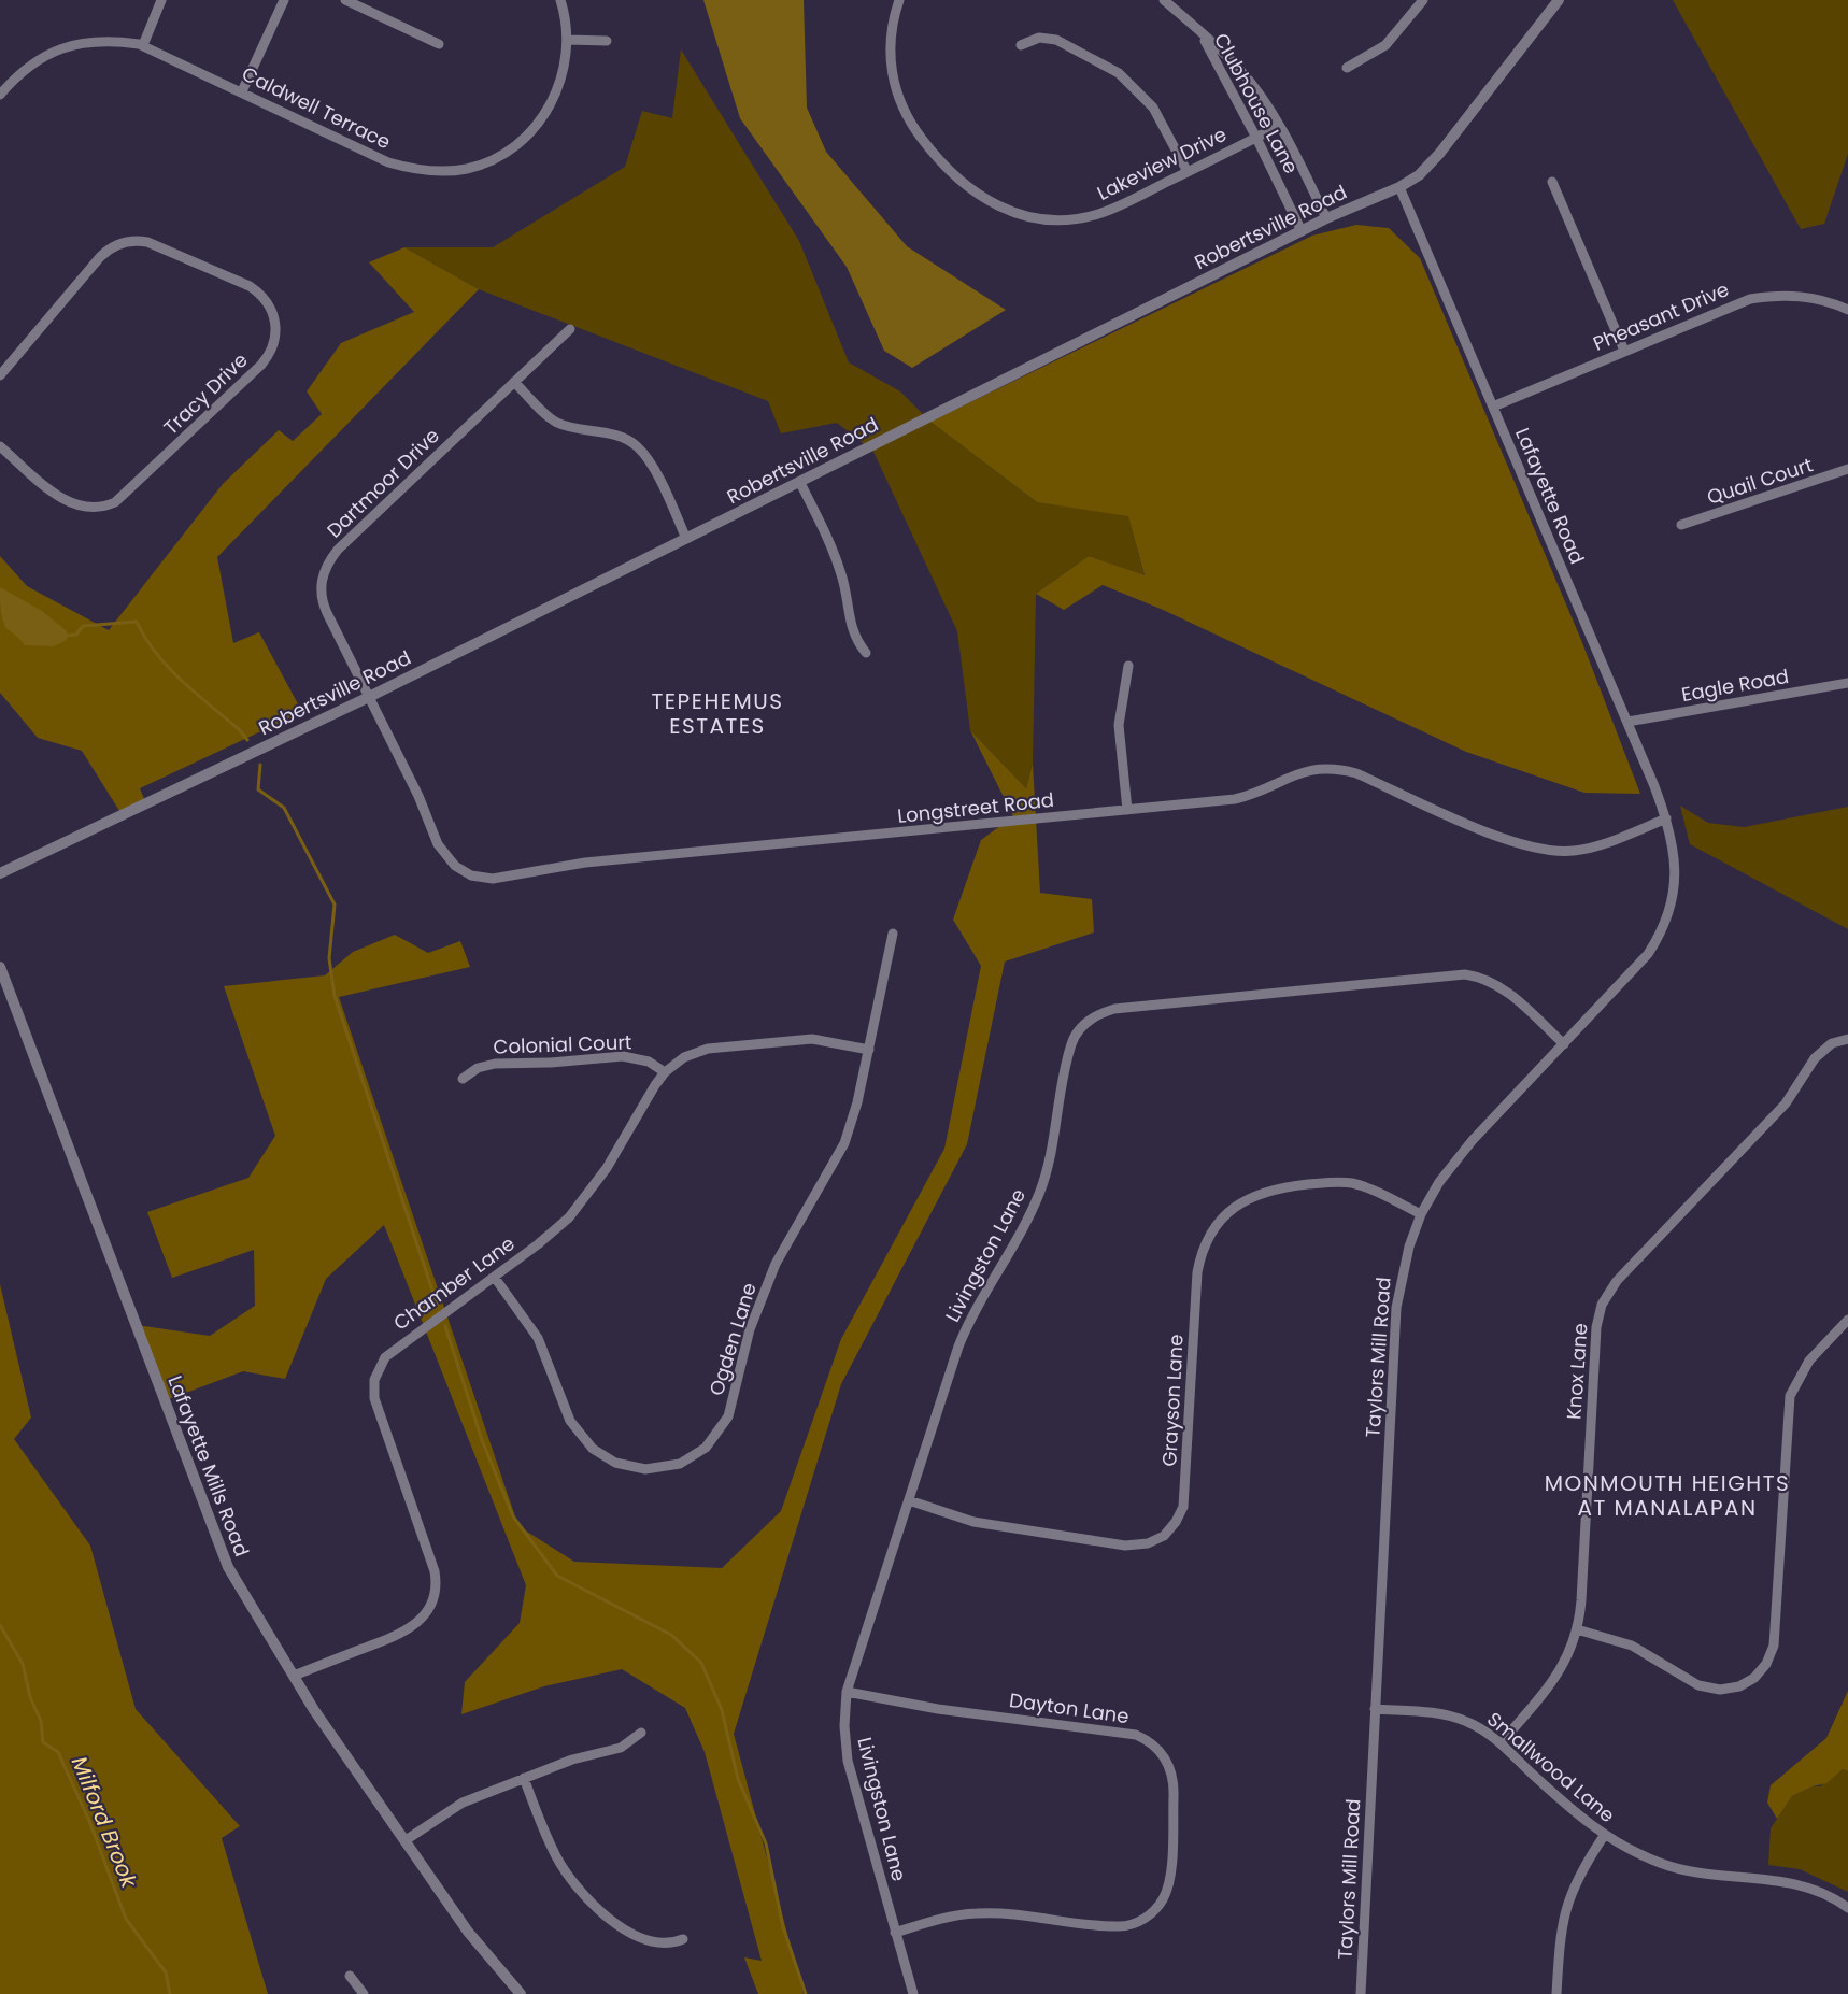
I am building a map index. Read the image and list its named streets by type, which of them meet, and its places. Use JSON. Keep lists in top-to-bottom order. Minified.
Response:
{"streets":{"street":["Clubhouse Lane","Caldwell Terrace","Lakeview Drive","Robertsville Road","Pheasant Drive","Tracy Drive","Quail Court","Dartmoor Drive","Lafayette Road","Eagle Road","Longstreet Road","Colonial Court","Livingston Lane","Chamber Lane","Ogden Lane","Taylors Mill Road","Knox Lane","Grayson Lane","Lafayette Mills Road","Dayton Lane","Smallwood Lane"]},"crossings":[["Clubhouse Lane","Lakeview Drive"],["Clubhouse Lane","Robertsville Road"],["Robertsville Road","Dartmoor Drive"],["Robertsville Road","Lafayette Road"],["Robertsville Road","Longstreet Road"],["Pheasant Drive","Lafayette Road"],["Dartmoor Drive","Longstreet Road"],["Lafayette Road","Eagle Road"],["Lafayette Road","Longstreet Road"],["Lafayette Road","Taylors Mill Road"],["Longstreet Road","Taylors Mill Road"],["Colonial Court","Chamber Lane"],["Livingston Lane","Taylors Mill Road"],["Livingston Lane","Grayson Lane"],["Livingston Lane","Dayton Lane"],["Chamber Lane","Ogden Lane"],["Chamber Lane","Lafayette Mills Road"],["Taylors Mill Road","Grayson Lane"],["Taylors Mill Road","Smallwood Lane"],["Knox Lane","Smallwood Lane"]],"districts":["TEPEHEMUS ESTATES","MONMOUTH HEIGHTS AT MANALAPAN"],"water":["Milford Brook"]}
